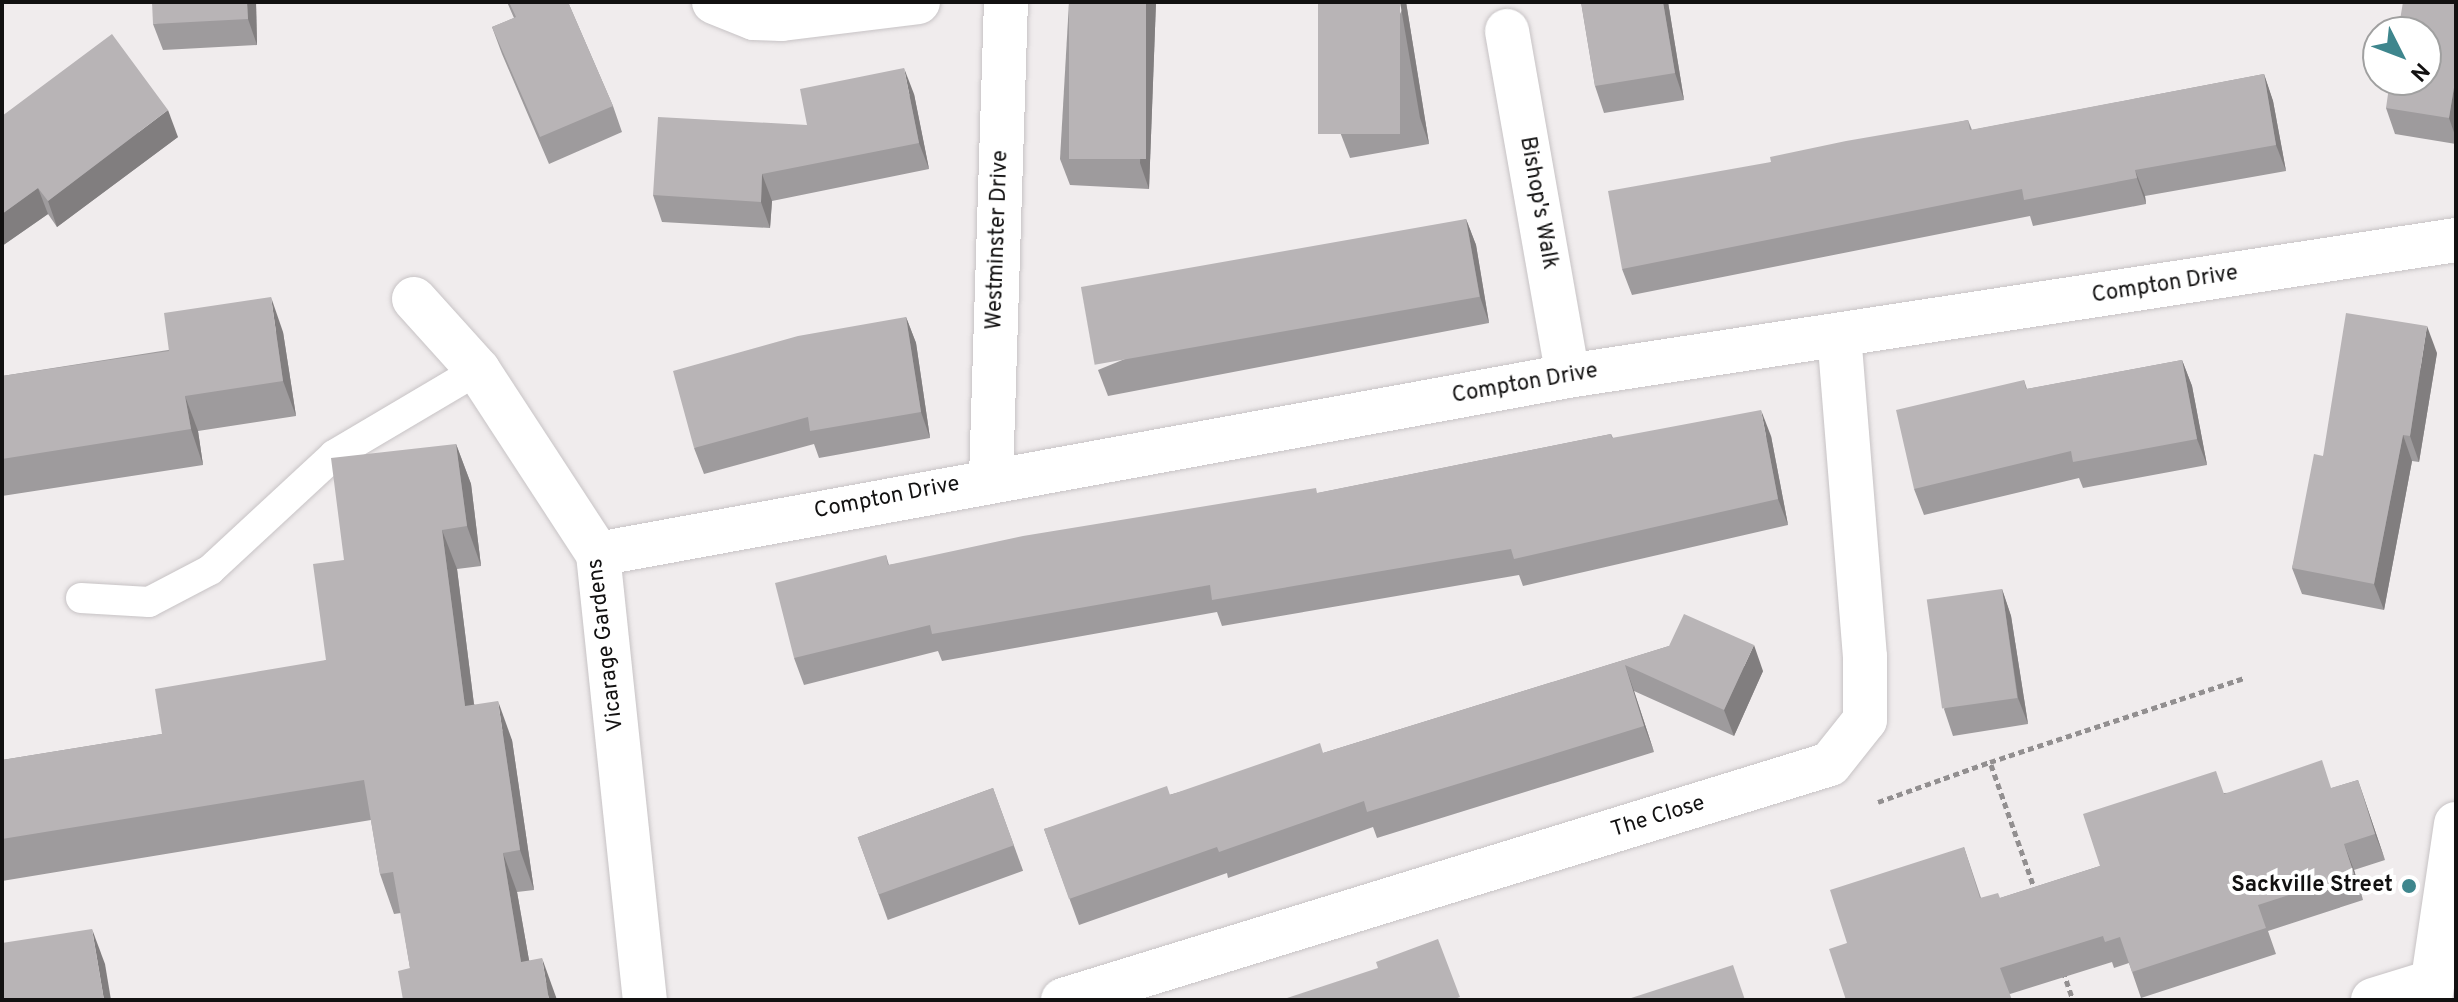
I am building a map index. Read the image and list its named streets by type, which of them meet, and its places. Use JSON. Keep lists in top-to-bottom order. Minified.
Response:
{"streets":{"street":["Bishop's Walk","Westminster Drive","Compton Drive","Vicarage Gardens","The Close"]},"crossings":[["Bishop's Walk","Compton Drive"],["Westminster Drive","Compton Drive"],["Compton Drive","Vicarage Gardens"],["Compton Drive","The Close"]],"places":["Sackville Street"],"north":"bottom right"}
